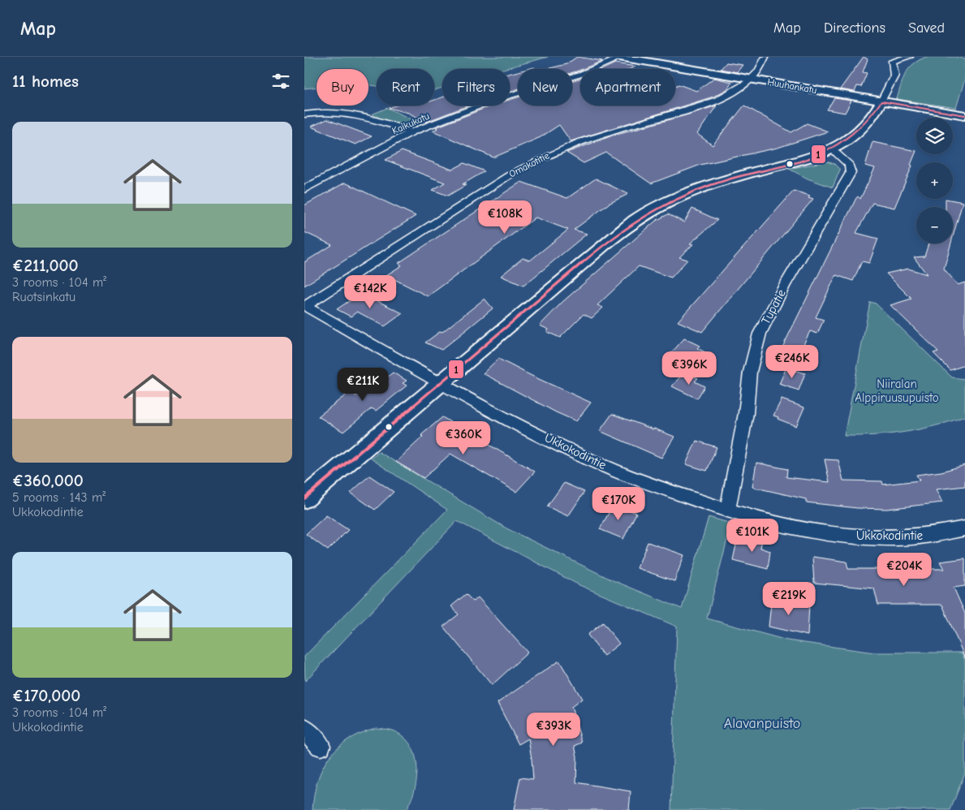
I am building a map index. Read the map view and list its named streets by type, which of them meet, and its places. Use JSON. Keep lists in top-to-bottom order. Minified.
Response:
{"streets":{"street":["Huuhankatu","Kaikukatu","Omakotitie","Tupatie","Ukkokodintie"]},"crossings":[["Huuhankatu","Kaikukatu"],["Huuhankatu","Omakotitie"],["Omakotitie","Ukkokodintie"],["Tupatie","Ukkokodintie"]],"parks":["Niiralan Alppiruusupuisto","Alavanpuisto"],"lines":["transit line 1"],"page":{"header":"Map","nav":["Map","Directions","Saved"],"heading":"11 homes","chip":["Buy","Rent","Filters","New","Apartment"],"list":[{"name":"€211,000","note":"3 rooms · 104 m² · Ruotsinkatu"},{"name":"€360,000","note":"5 rooms · 143 m² · Ukkokodintie"},{"name":"€170,000","note":"3 rooms · 104 m² · Ukkokodintie"}],"map_buttons":["+","−"],"price":["€108K","€142K","€246K","€396K","€211K","€360K","€170K","€101K","€204K","€219K","€393K"]}}
